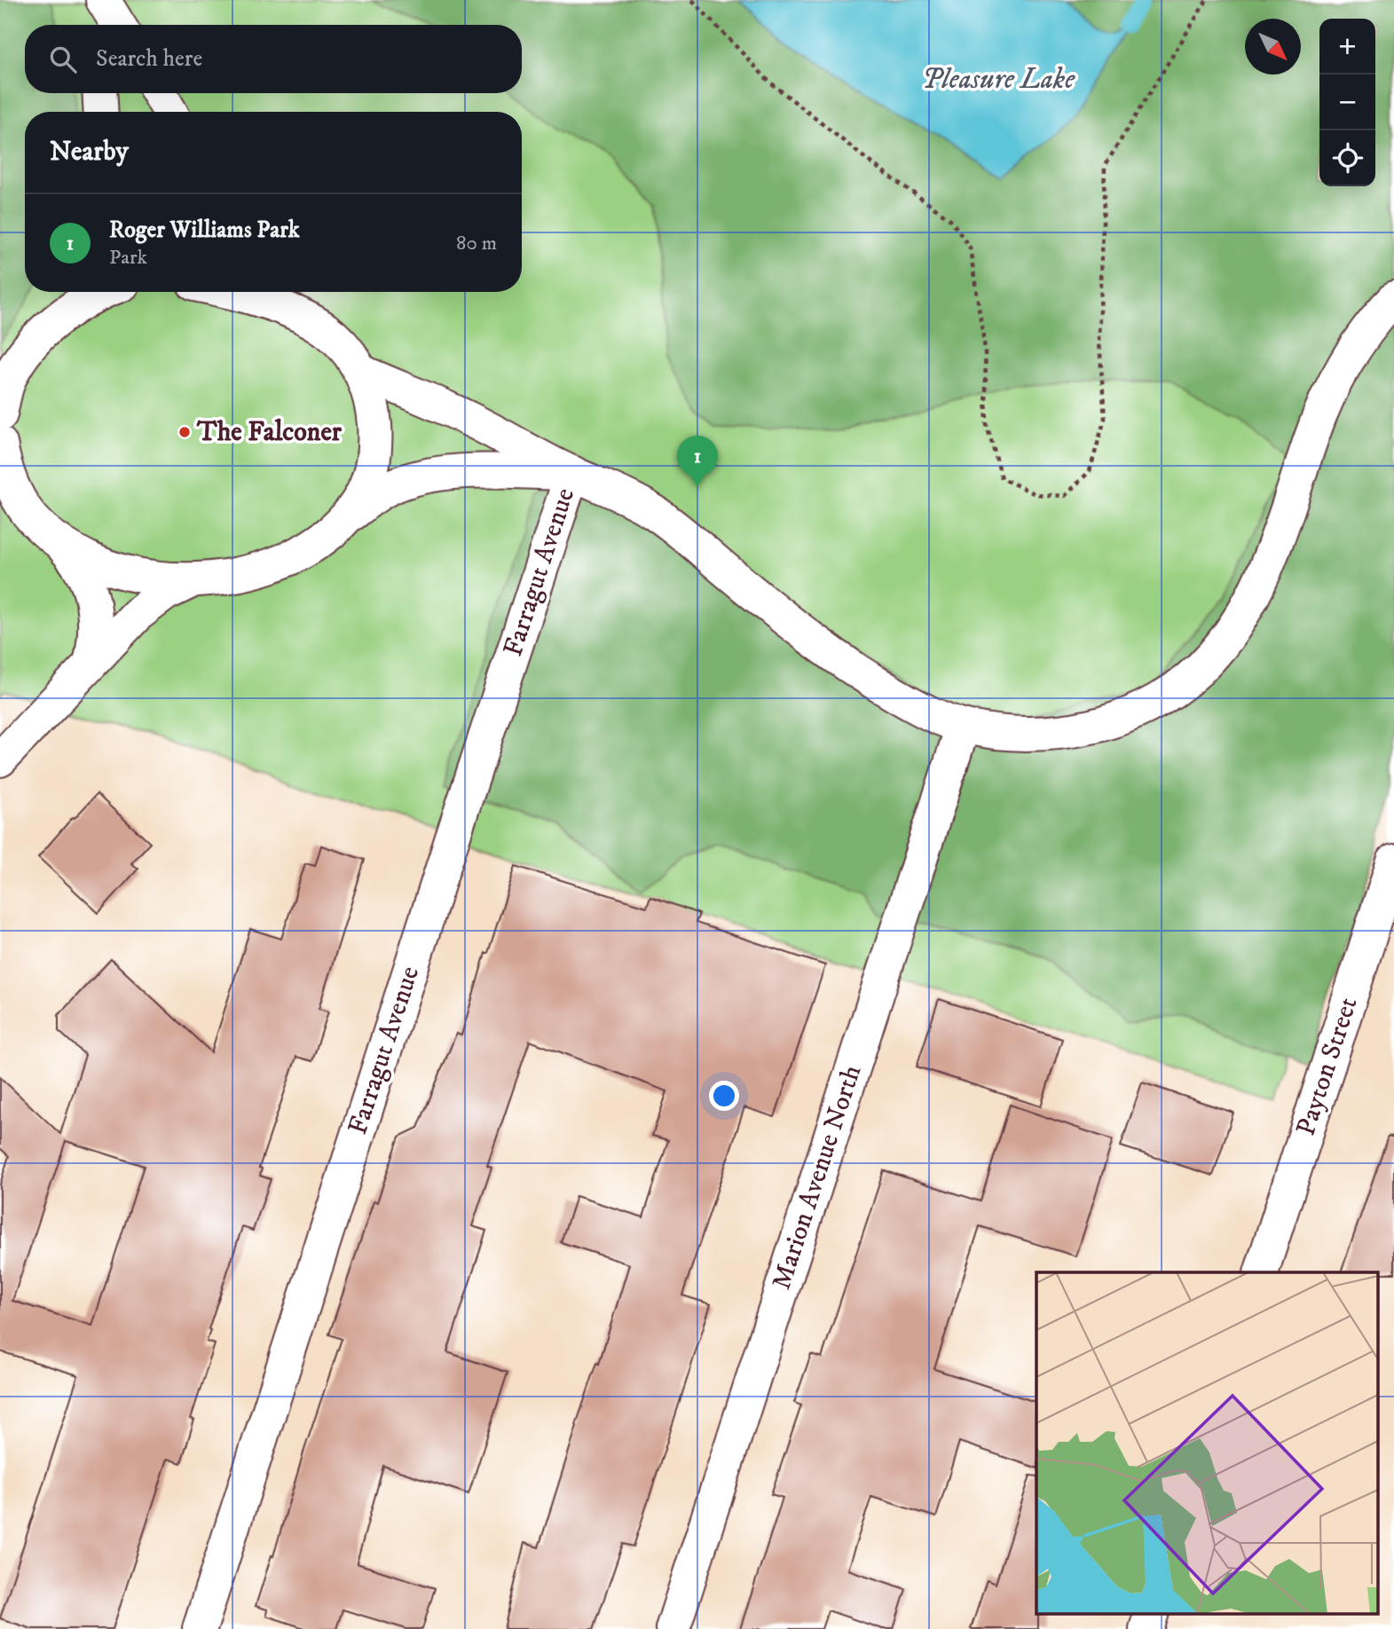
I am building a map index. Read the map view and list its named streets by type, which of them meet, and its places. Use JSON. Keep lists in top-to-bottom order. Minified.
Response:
{"streets":{"street":["Farragut Avenue","Payton Street","Marion Avenue North"]},"water":["Pleasure Lake"],"places":["The Falconer"],"north":"bottom right","page":{"map_buttons":["+","−"],"search":"Search here","heading":"Nearby","list":[{"mark":"1","name":"Roger Williams Park","note":"Park","value":"80 m"}],"pins":"1"}}
